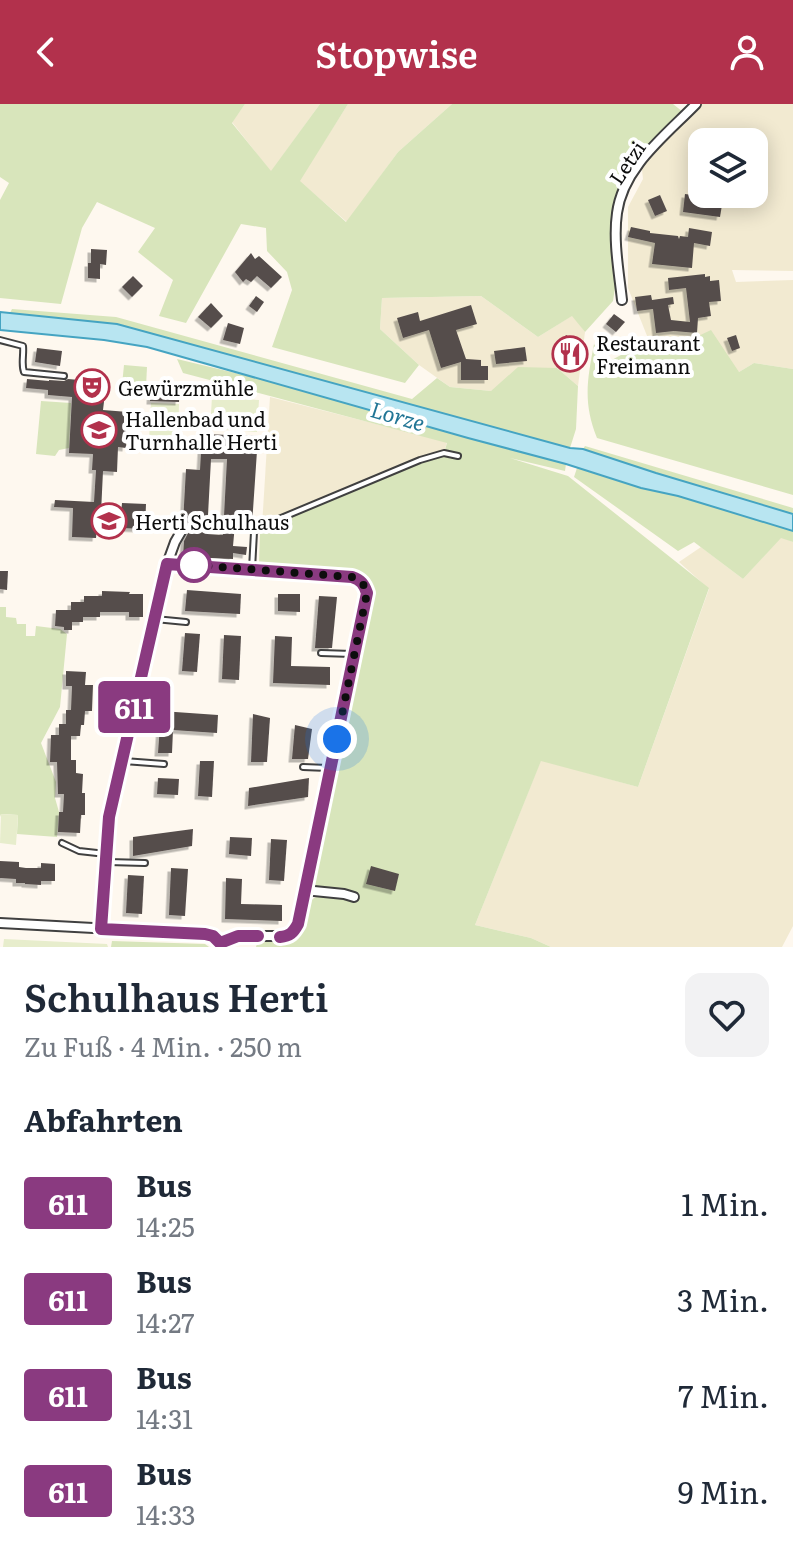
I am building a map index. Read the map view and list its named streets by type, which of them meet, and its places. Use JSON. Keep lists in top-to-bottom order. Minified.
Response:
{"streets":{"street":["Letzi"]},"water":["Lorze"],"places":{"restaurant":["Restaurant Freimann"],"theatre":["Gewürzmühle"],"school or university":["Hallenbad und Turnhalle Herti","Herti Schulhaus"]},"lines":["bus line 611"],"page":{"header":"Stopwise","on_map":"611","heading":[["Schulhaus Herti","Zu Fuß · 4 Min. · 250 m"],"Abfahrten"],"list":[{"mark":"611","name":"Bus","note":"14:25","value":"1 Min."},{"mark":"611","name":"Bus","note":"14:27","value":"3 Min."},{"mark":"611","name":"Bus","note":"14:31","value":"7 Min."},{"mark":"611","name":"Bus","note":"14:33","value":"9 Min."}]}}
